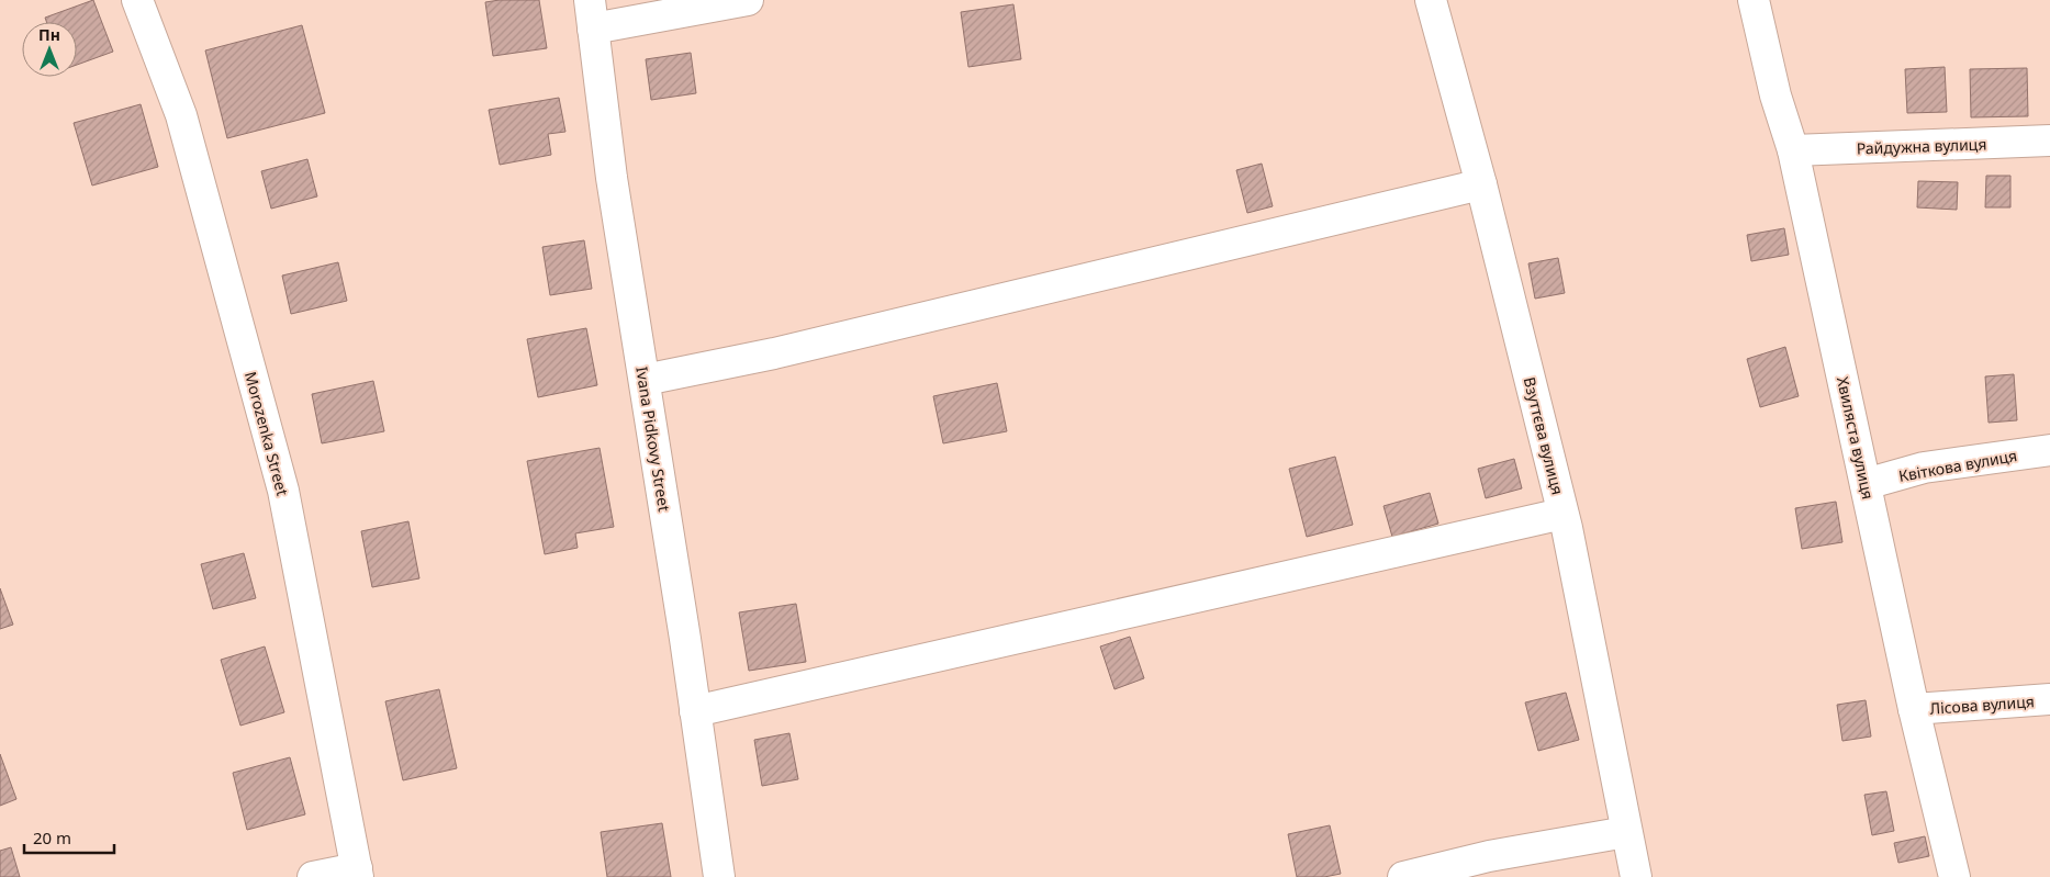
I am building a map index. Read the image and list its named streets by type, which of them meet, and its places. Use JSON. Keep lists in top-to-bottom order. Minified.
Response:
{"streets":{"street":["Райдужна вулиця","Morozenka Street","Взуттєва вулиця","Хвиляста вулиця","Ivana Pidkovy Street","Квіткова вулиця","Лісова вулиця"]},"crossings":[["Райдужна вулиця","Хвиляста вулиця"],["Хвиляста вулиця","Квіткова вулиця"],["Хвиляста вулиця","Лісова вулиця"]],"scale_bar":"20 m","north":"top"}
